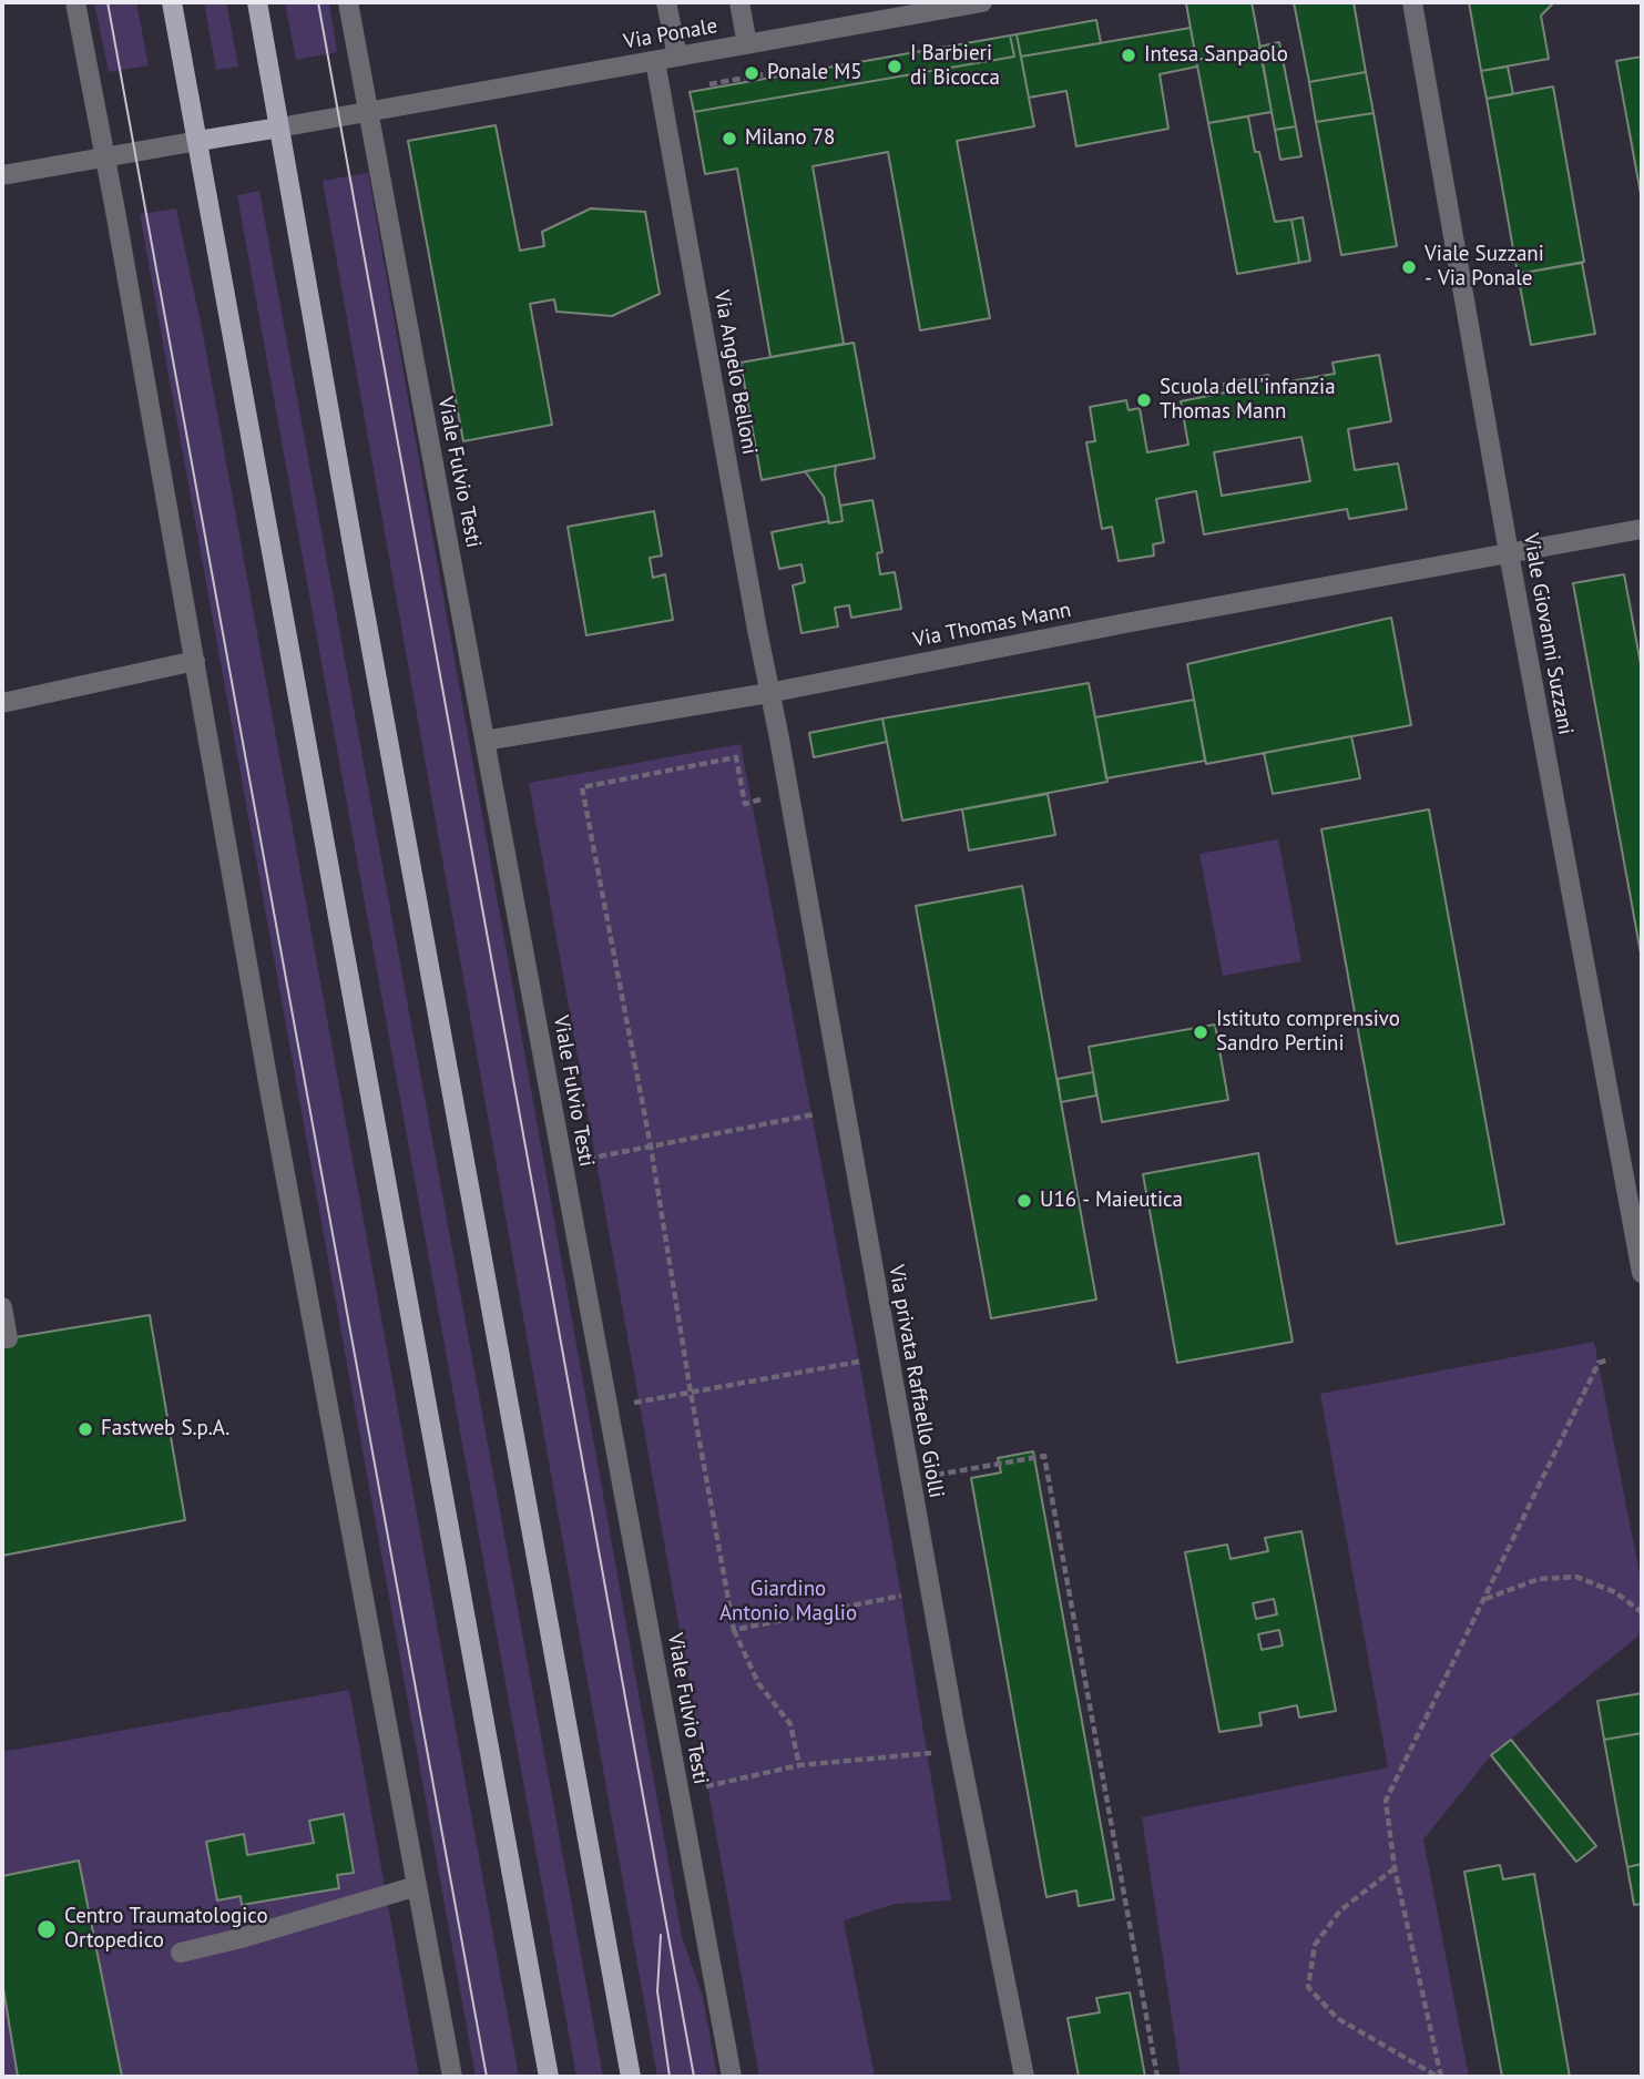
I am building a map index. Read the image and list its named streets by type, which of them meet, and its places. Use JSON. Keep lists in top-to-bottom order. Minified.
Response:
{"streets":{"street":["Via Ponale","Via Angelo Belloni","Viale Fulvio Testi","Via Thomas Mann","Viale Giovanni Suzzani","Via privata Raffaello Giolli"]},"crossings":[["Via Ponale","Via Angelo Belloni"],["Via Ponale","Viale Fulvio Testi"],["Via Angelo Belloni","Via Thomas Mann"],["Via Angelo Belloni","Via privata Raffaello Giolli"],["Viale Fulvio Testi","Via Thomas Mann"],["Via Thomas Mann","Viale Giovanni Suzzani"],["Via Thomas Mann","Via privata Raffaello Giolli"]],"parks":["Giardino Antonio Maglio"],"places":["Intesa Sanpaolo","I Barbieri di Bicocca","Ponale M5","Milano 78","Viale Suzzani - Via Ponale","Scuola dell'infanzia Thomas Mann","Istituto comprensivo Sandro Pertini","U16 - Maieutica","Fastweb S.p.A.","Centro Traumatologico Ortopedico"]}
